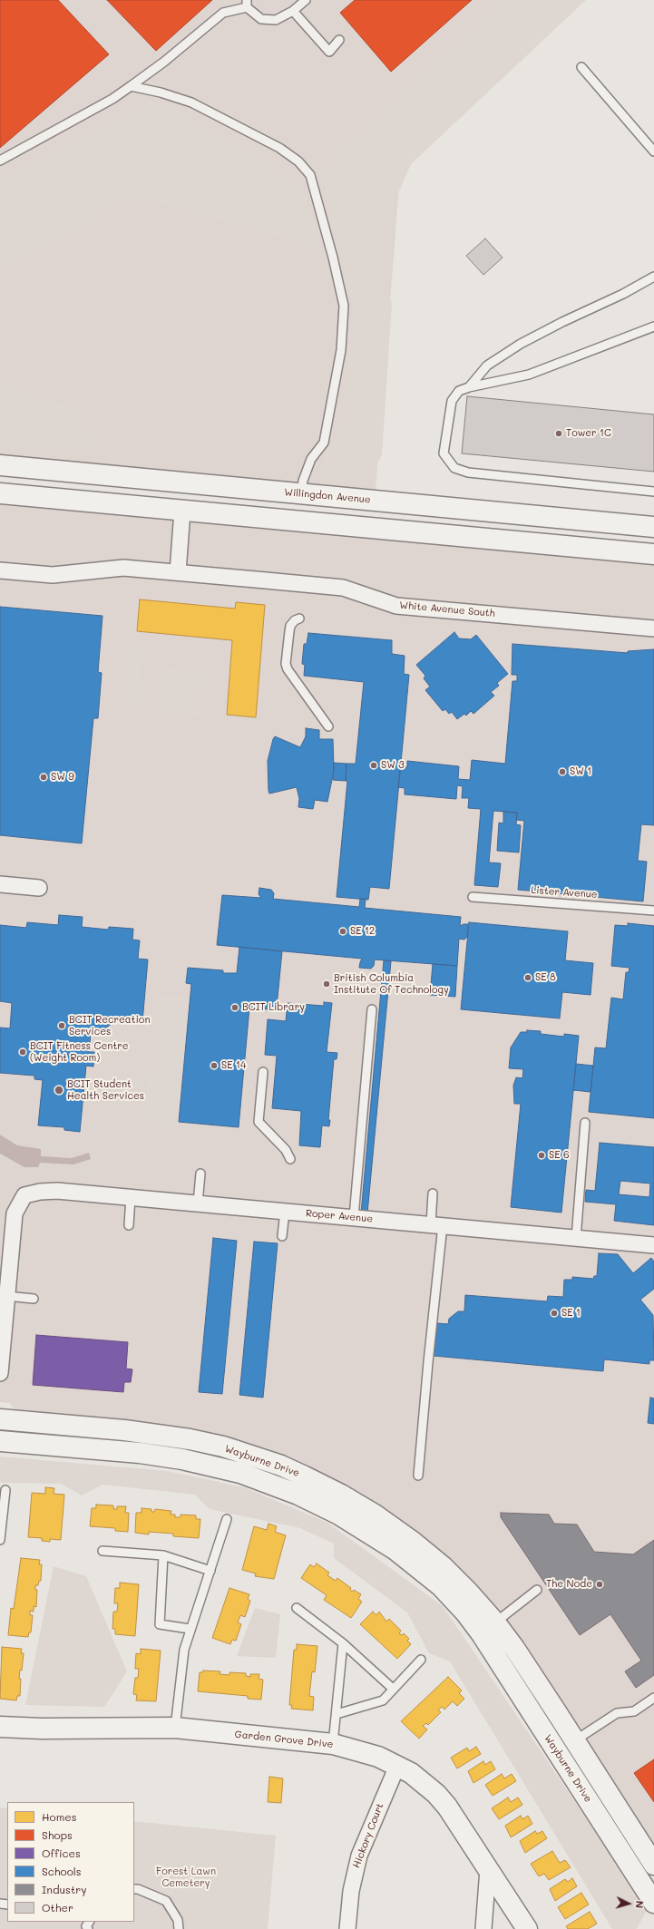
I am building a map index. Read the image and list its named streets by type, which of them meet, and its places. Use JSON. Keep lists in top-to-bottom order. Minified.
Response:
{"streets":{"street":["Willingdon Avenue","White Avenue South","Roper Avenue","Wayburne Drive","Garden Grove Drive","Hickory Court"],"lane":["Lister Avenue"]},"crossings":[["Garden Grove Drive","Hickory Court"]],"parks":["Forest Lawn Cemetery"],"places":["Tower 1C","SW 3","SW 1","SW 9","SE 12","SE 8","British Columbia Institute Of Technology","BCIT Library","BCIT Recreation Services","BCIT Fitness Centre (Weight Room)","SE 14","BCIT Student Health Services","SE 6","SE 1","The Node"],"legend":["Homes","Shops","Offices","Schools","Industry","Other"],"north":"right"}
